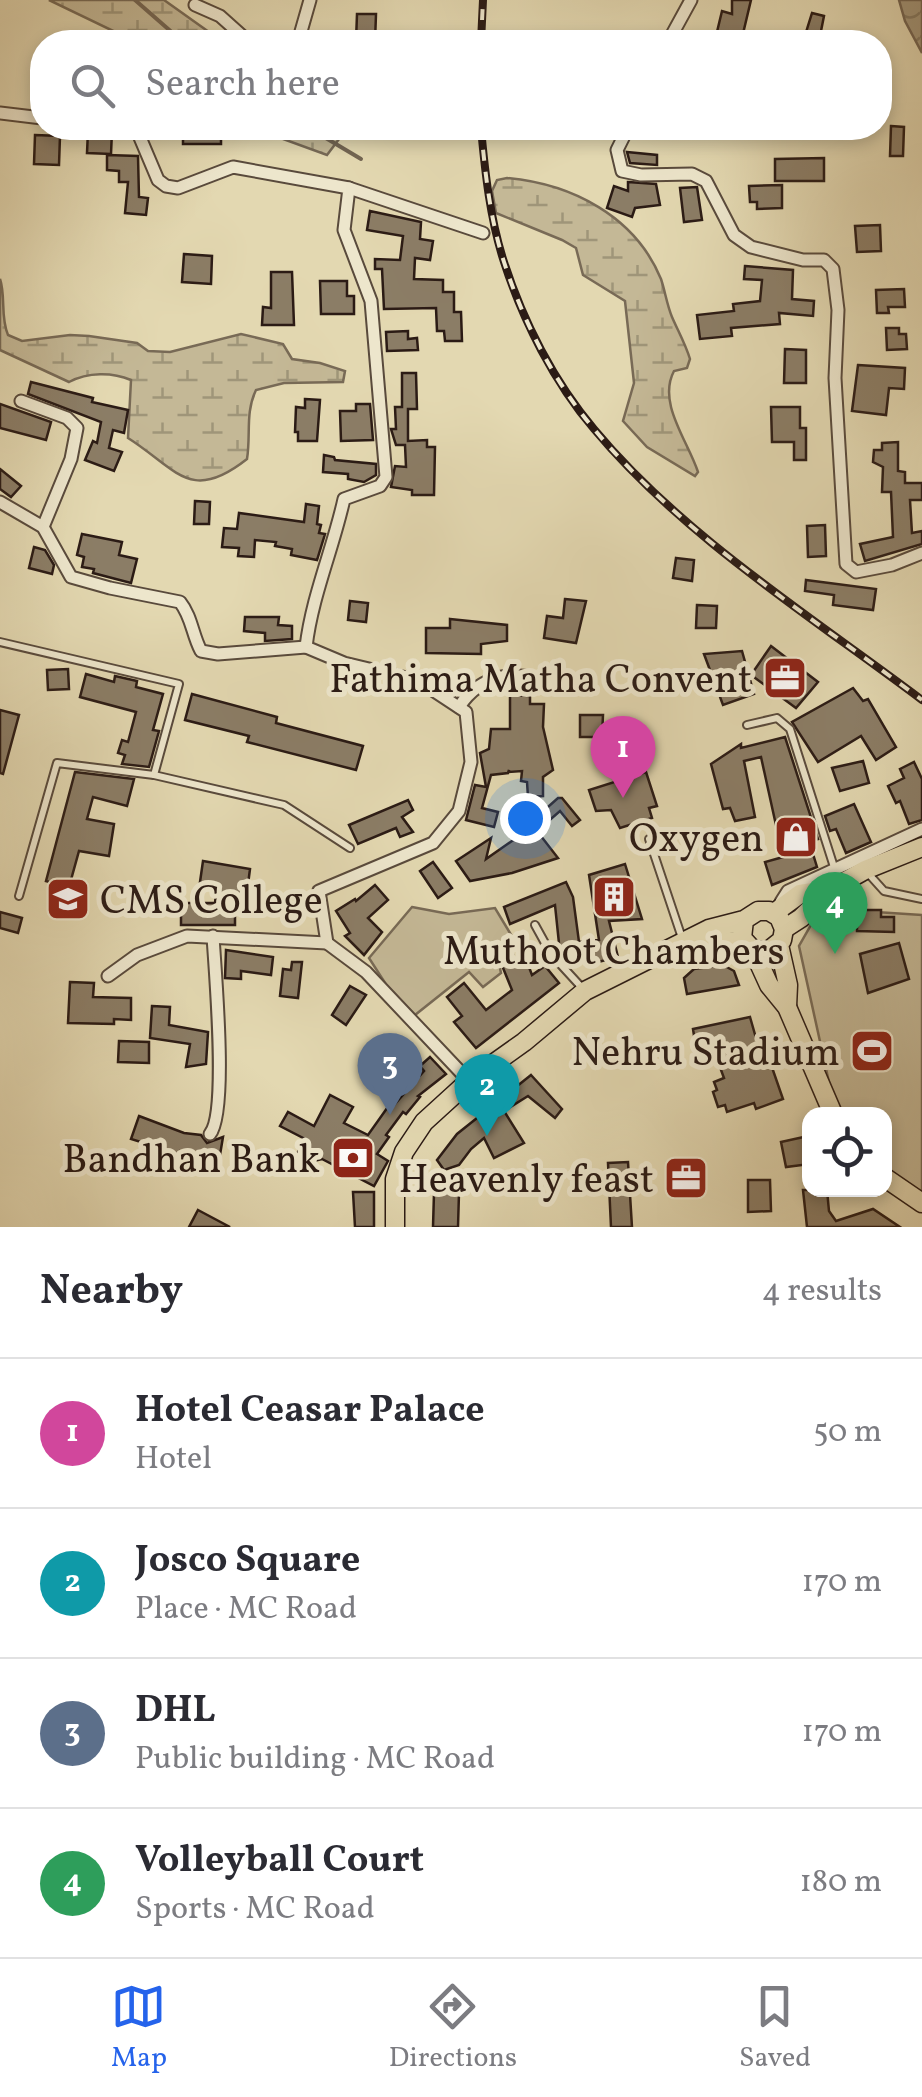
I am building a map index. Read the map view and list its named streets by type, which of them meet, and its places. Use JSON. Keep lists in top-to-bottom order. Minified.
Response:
{"places":{"office":["Fathima Matha Convent","Heavenly feast"],"shop":["Oxygen"],"building":["Muthoot Chambers"],"school or university":["CMS College"],"sports":["Nehru Stadium"],"bank":["Bandhan Bank"]},"page":{"search":"Search here","pins":["1","4","3","2"],"heading":["Nearby","4 results"],"list":[{"mark":"1","name":"Hotel Ceasar Palace","note":"Hotel","value":"50 m"},{"mark":"2","name":"Josco Square","note":"Place · MC Road","value":"170 m"},{"mark":"3","name":"DHL","note":"Public building · MC Road","value":"170 m"},{"mark":"4","name":"Volleyball Court","note":"Sports · MC Road","value":"180 m"}],"nav":["Map","Directions","Saved"]}}
